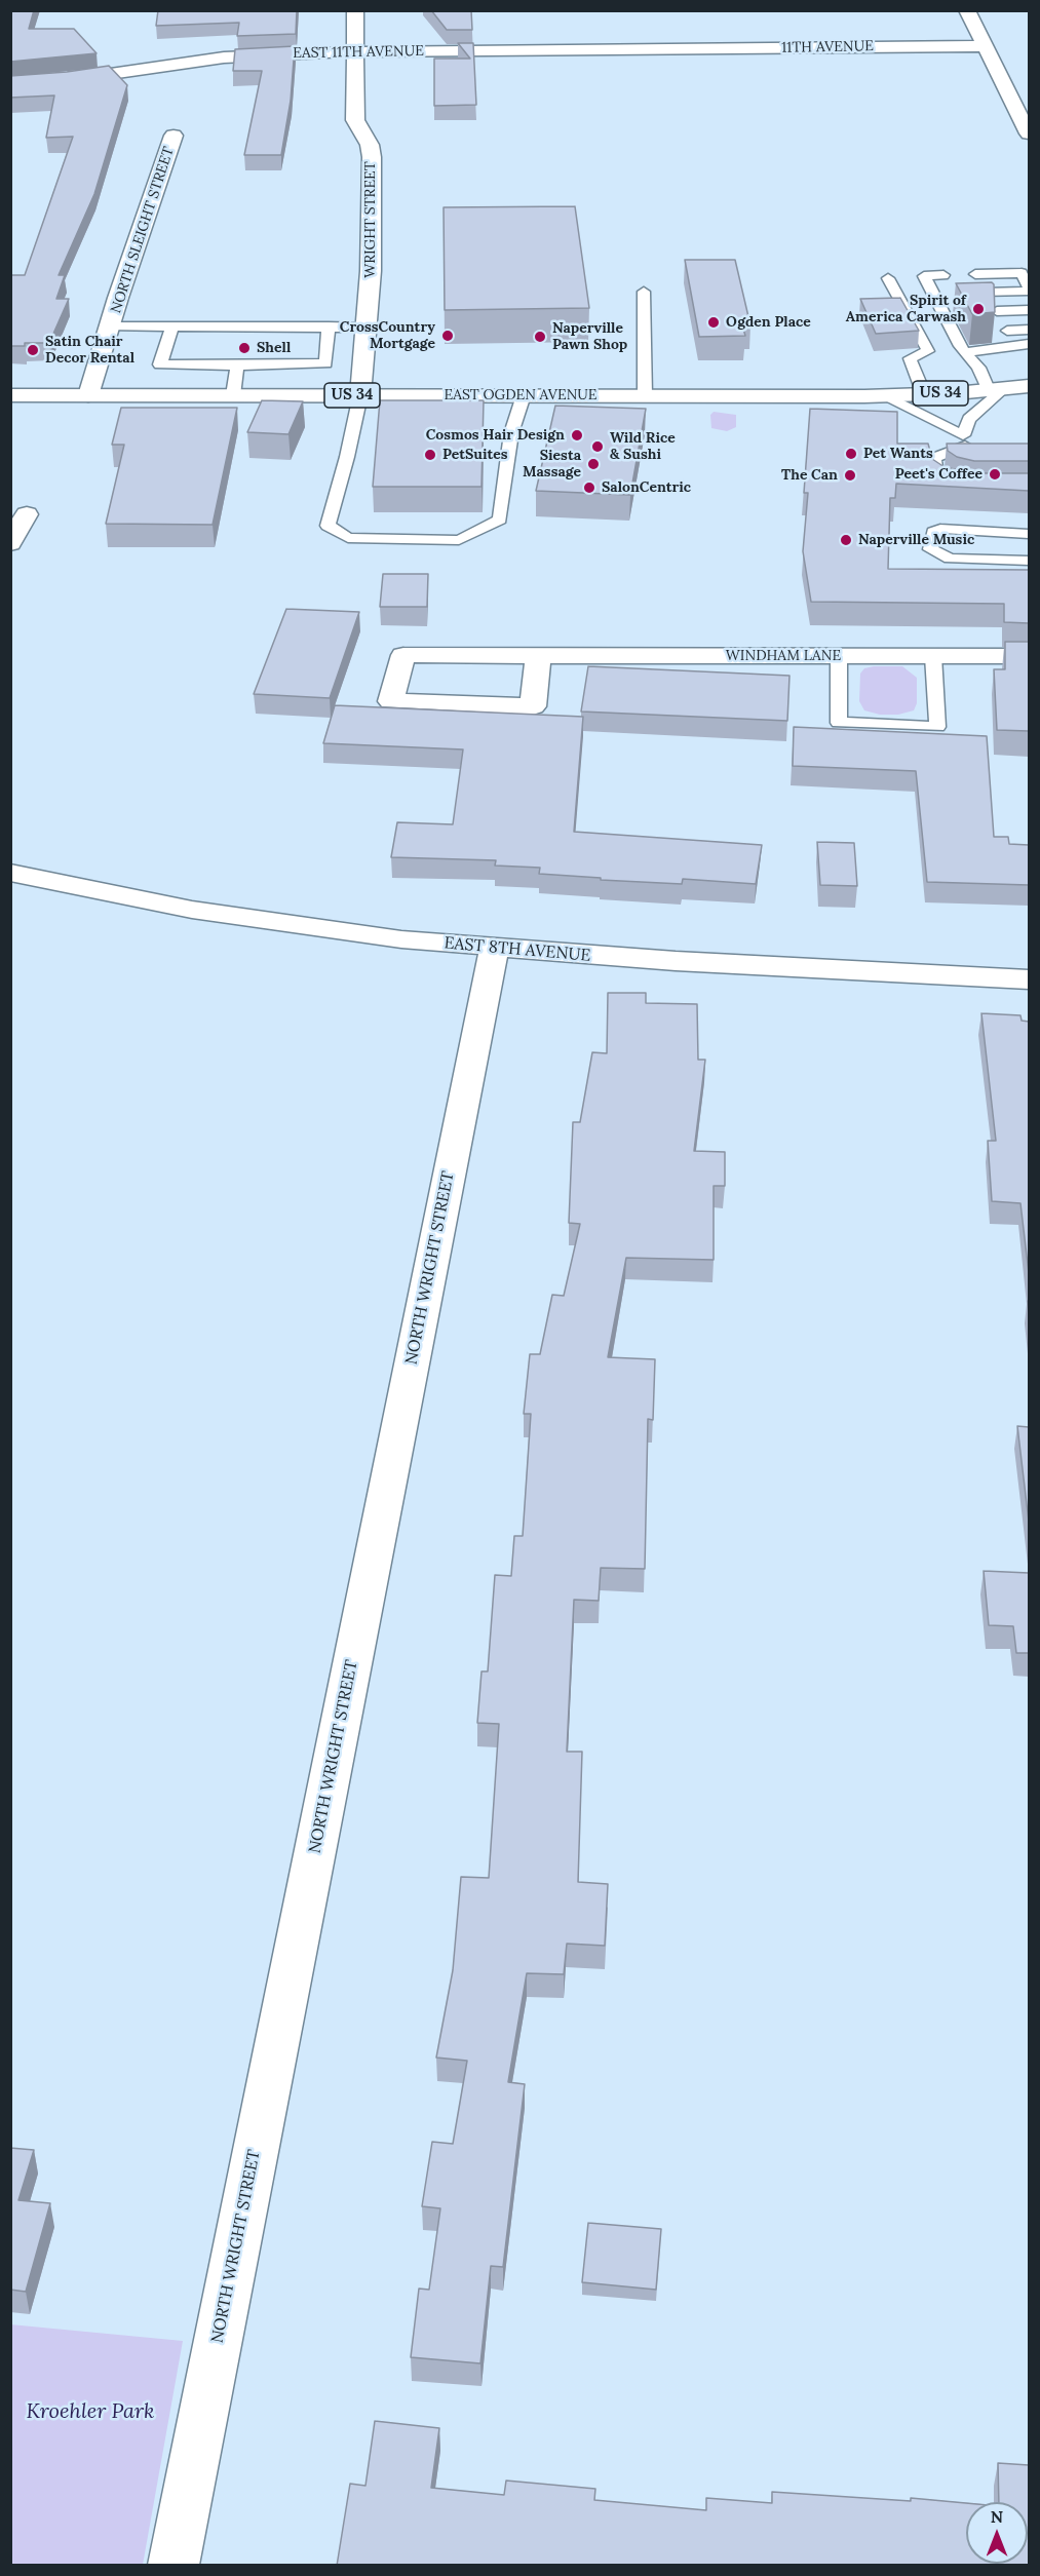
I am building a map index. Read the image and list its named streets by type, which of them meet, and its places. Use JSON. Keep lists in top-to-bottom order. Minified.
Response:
{"streets":{"street":["11TH AVENUE","EAST 11TH AVENUE","WRIGHT STREET","NORTH SLEIGHT STREET","US 34","EAST OGDEN AVENUE","WINDHAM LANE","EAST 8TH AVENUE","NORTH WRIGHT STREET"]},"crossings":[["11TH AVENUE","EAST 11TH AVENUE"],["EAST 11TH AVENUE","WRIGHT STREET"],["WRIGHT STREET","EAST OGDEN AVENUE"],["NORTH SLEIGHT STREET","EAST OGDEN AVENUE"],["EAST 8TH AVENUE","NORTH WRIGHT STREET"]],"parks":["Kroehler Park"],"places":["Spirit of America Carwash","Ogden Place","CrossCountry Mortgage","Naperville Pawn Shop","Shell","Satin Chair Decor Rental","Cosmos Hair Design","Wild Rice & Sushi","Pet Wants","PetSuites","Siesta Massage","Peet's Coffee","The Can","SalonCentric","Naperville Music"],"north":"top"}
